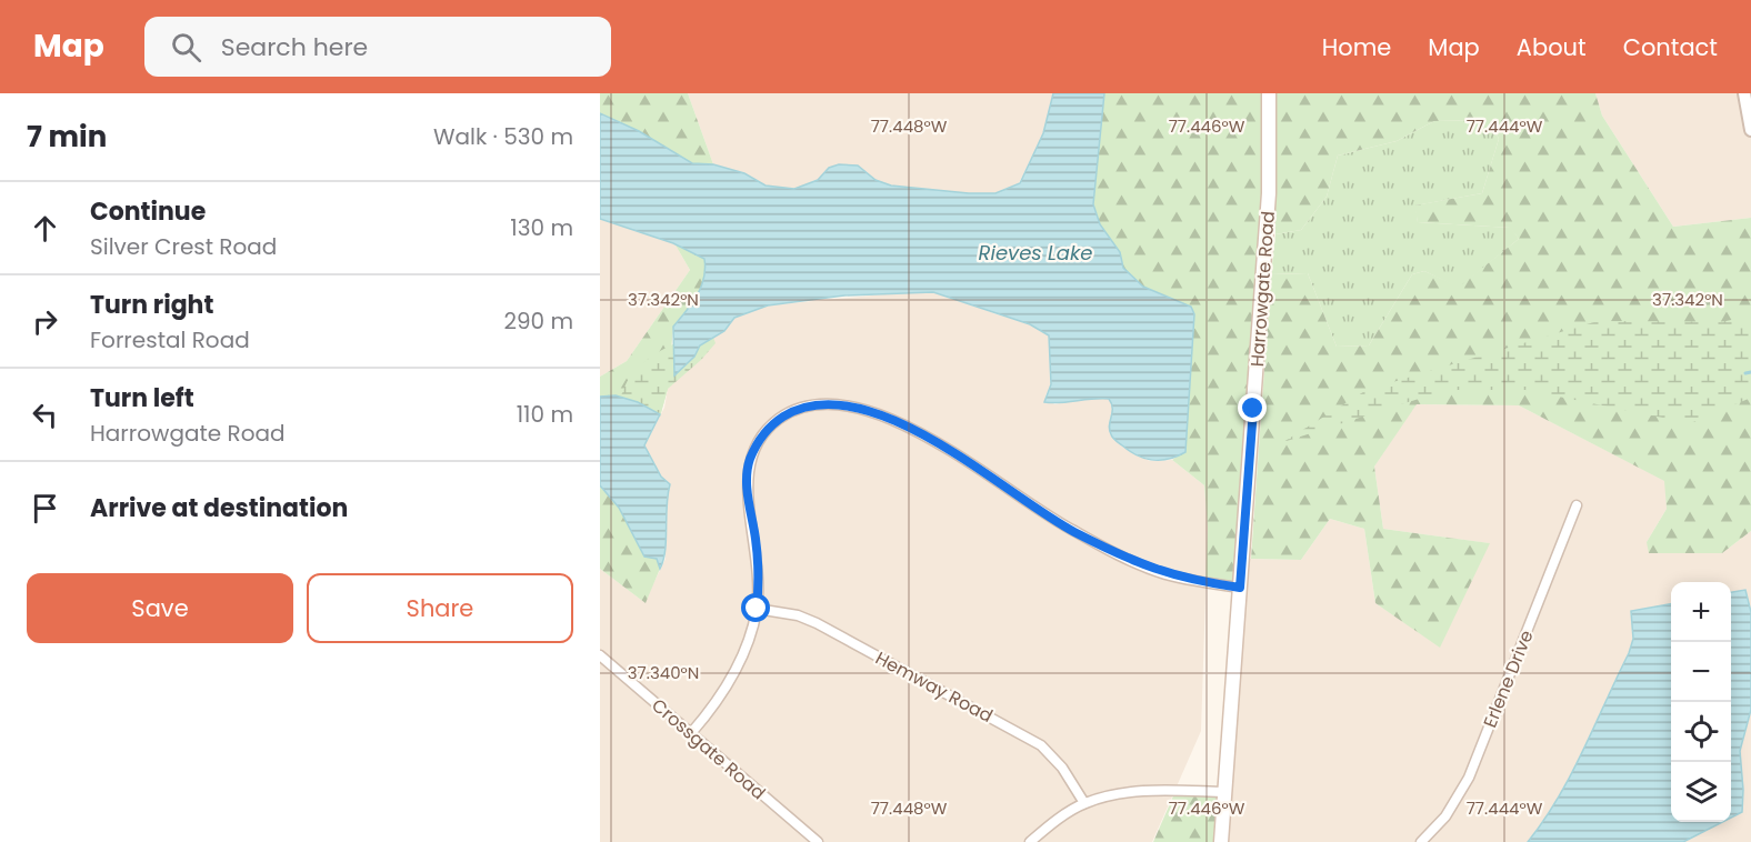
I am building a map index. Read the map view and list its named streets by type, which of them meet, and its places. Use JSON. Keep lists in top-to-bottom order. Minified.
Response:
{"streets":{"main road":["Harrowgate Road"],"street":["Erlene Drive","Hemway Road","Crossgate Road"]},"water":["Rieves Lake"],"page":{"header":"Map","search":"Search here","nav":["Home","Map","About","Contact"],"heading":["7 min","Walk · 530 m"],"list":[["Continue","Silver Crest Road","130 m"],["Turn right","Forrestal Road","290 m"],["Turn left","Harrowgate Road","110 m"],"Arrive at destination"],"buttons":["Save","Share"],"map_buttons":["+","−"]},"coordinates":["77.448°W","77.446°W","77.444°W","37.342°N","37.340°N"]}
